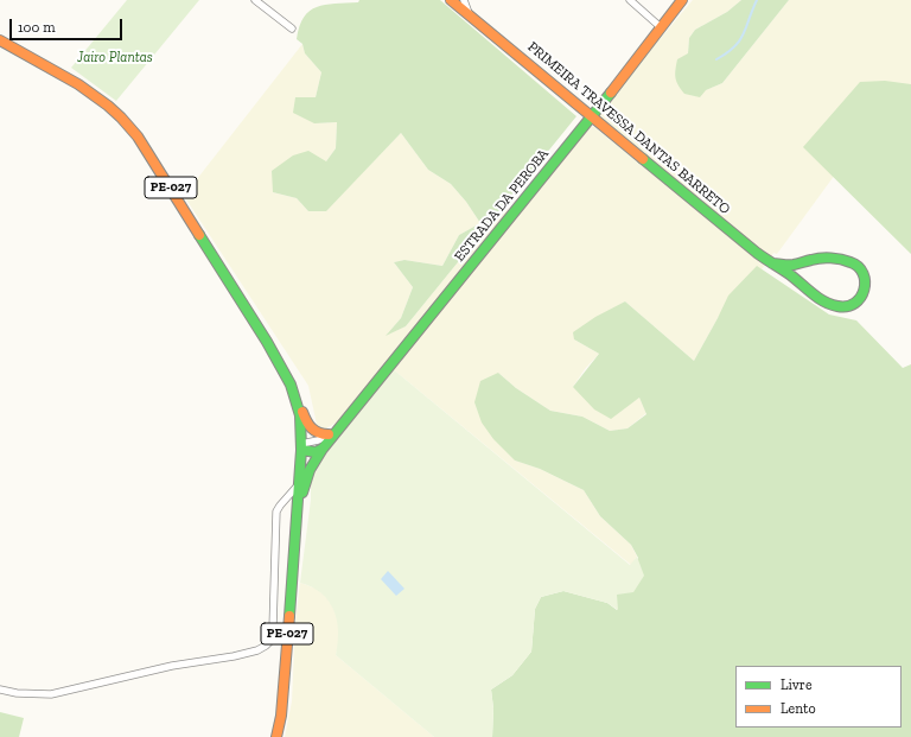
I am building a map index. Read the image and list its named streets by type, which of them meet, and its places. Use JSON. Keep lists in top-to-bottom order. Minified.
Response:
{"streets":{"street":["PRIMEIRA TRAVESSA DANTAS BARRETO","PE-027","ESTRADA DA PEROBA"]},"crossings":[["PRIMEIRA TRAVESSA DANTAS BARRETO","ESTRADA DA PEROBA"],["PE-027","ESTRADA DA PEROBA"]],"parks":["Jairo Plantas"],"legend":["Livre","Lento"],"scale_bar":"100 m"}
